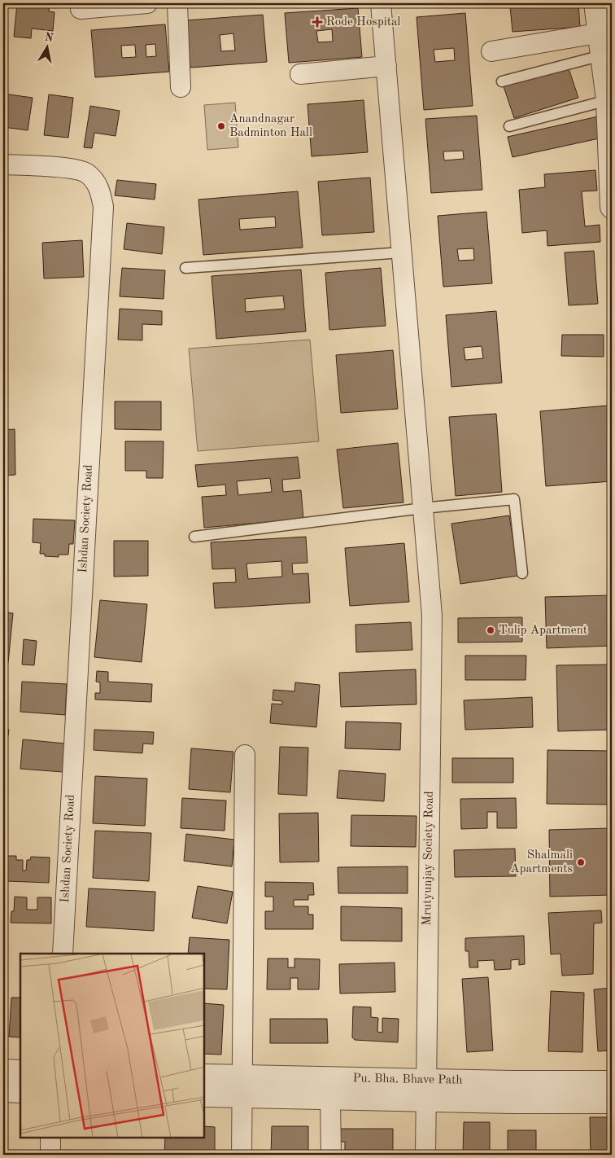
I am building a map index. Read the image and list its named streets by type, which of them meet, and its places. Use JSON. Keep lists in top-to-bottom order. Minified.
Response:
{"streets":{"street":["Ishdan Society Road","Mrutyunjay Society Road","Pu. Bha. Bhave Path"]},"crossings":[["Mrutyunjay Society Road","Pu. Bha. Bhave Path"]],"places":{"health":["Rode Hospital"],"other":["Anandnagar Badminton Hall","Tulip Apartment","Shalmali Apartments"]},"north":"top"}
